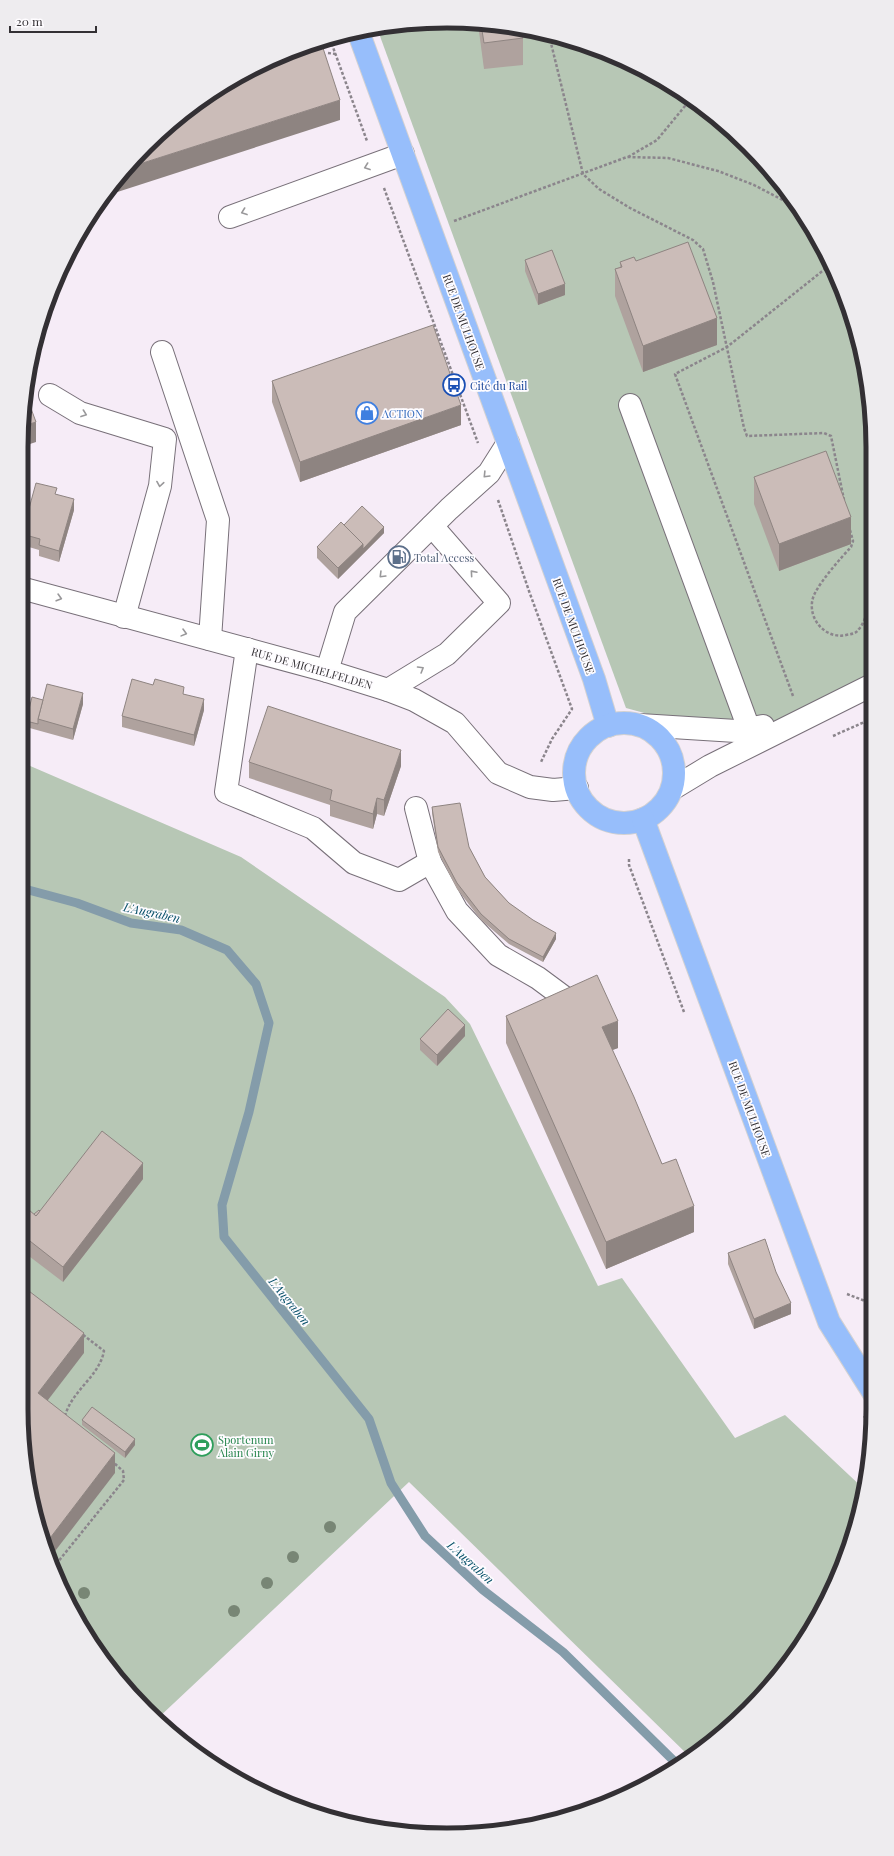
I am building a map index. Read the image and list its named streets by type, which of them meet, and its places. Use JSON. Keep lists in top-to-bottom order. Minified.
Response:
{"streets":{"main road":["RUE DE MULHOUSE"],"street":["RUE DE MICHELFELDEN"]},"crossings":[["RUE DE MULHOUSE","RUE DE MICHELFELDEN"]],"water":["L'Augraben"],"places":{"bus stop":["Cité du Rail"],"shop":["ACTION"],"fuel station":["Total Access"],"sports":["Sportenum Alain Girny"]},"scale_bar":"20 m"}
